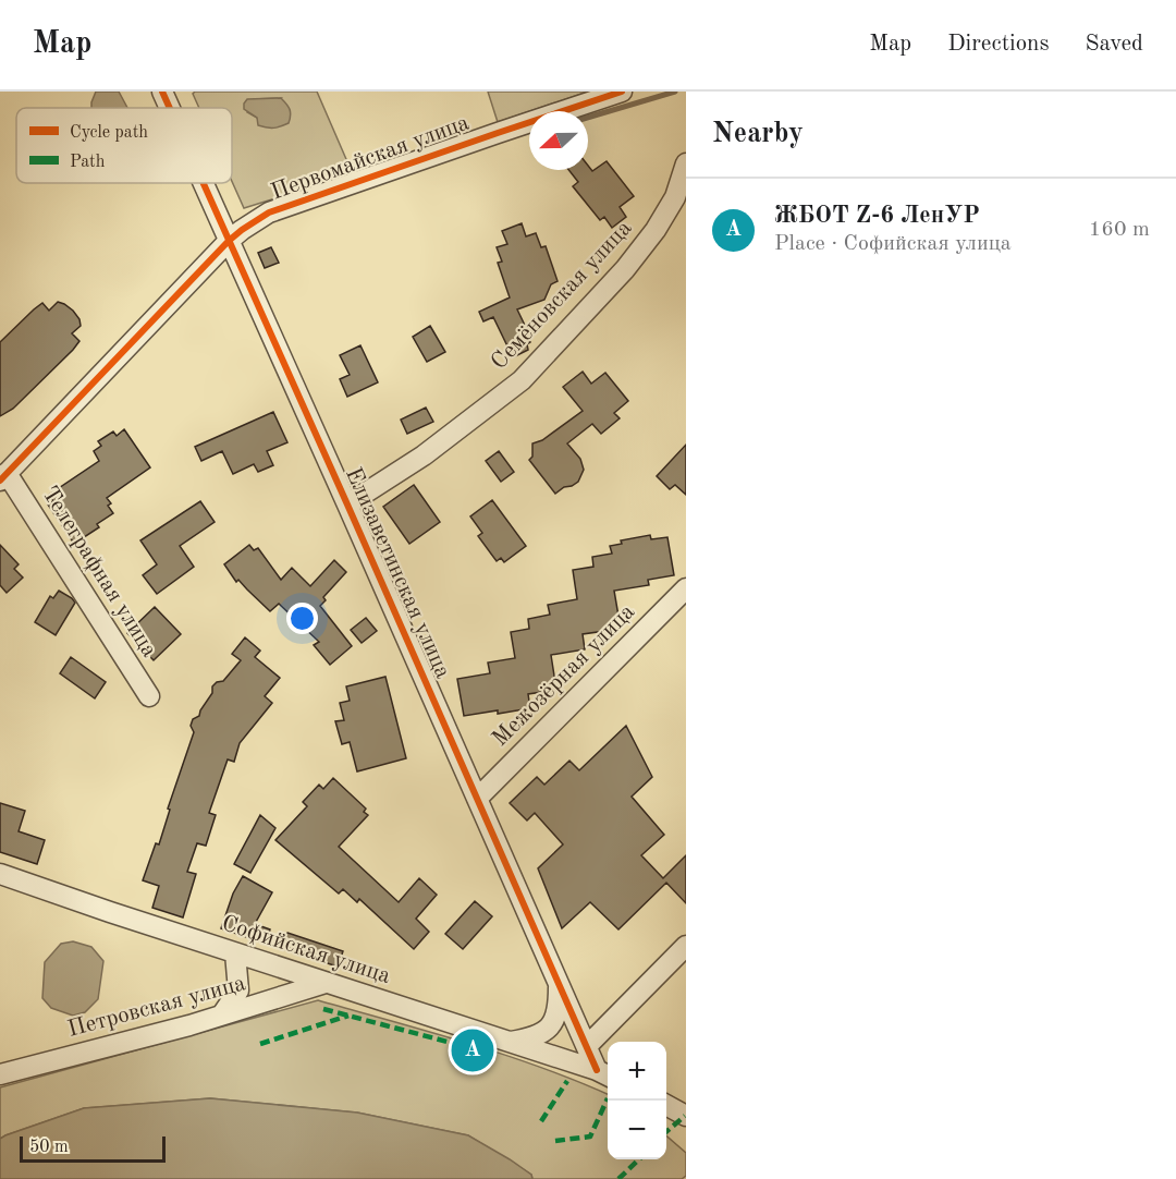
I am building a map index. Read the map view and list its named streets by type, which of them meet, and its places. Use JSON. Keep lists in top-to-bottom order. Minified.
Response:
{"streets":{"street":["Первомайская улица","Семёновская улица","Телеграфная улица","Елизаветинская улица","Межозёрная улица","Софийская улица","Петровская улица"]},"crossings":[["Первомайская улица","Телеграфная улица"],["Первомайская улица","Елизаветинская улица"],["Семёновская улица","Елизаветинская улица"],["Елизаветинская улица","Межозёрная улица"],["Елизаветинская улица","Софийская улица"],["Софийская улица","Петровская улица"]],"legend":["Cycle path","Path"],"scale_bar":"50 m","north":"left","page":{"header":"Map","nav":["Map","Directions","Saved"],"heading":"Nearby","list":[{"mark":"A","name":"ЖБОТ Z-6 ЛенУР","note":"Place · Софийская улица","value":"160 m"}],"pins":"A","map_buttons":["+","−"],"scale":"50 m"}}
